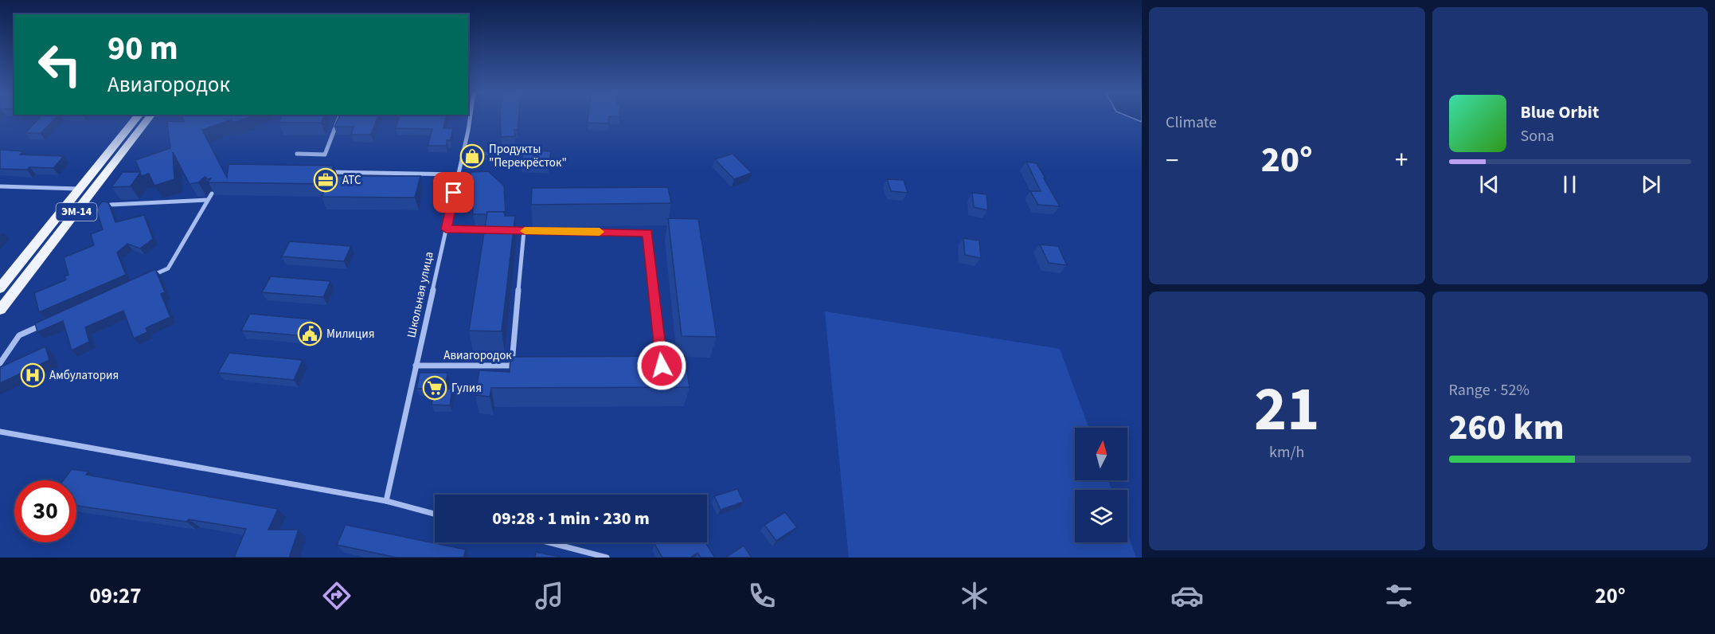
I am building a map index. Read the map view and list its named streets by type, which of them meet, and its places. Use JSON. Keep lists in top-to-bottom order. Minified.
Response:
{"streets":{"main road":["ЭМ-14"],"street":["Школьная улица","Авиагородок"]},"crossings":[["Школьная улица","Авиагородок"]],"places":{"shop":["Продукты \"Перекрёсток\""],"office":["АТС"],"public building":["Милиция"],"hospital":["Амбулатория"],"supermarket":["Гулия"]},"north":"top","page":{"tile":["Climate",["21","km/h"],["Range · 52%","260 km"]],"turn":["90 m","Авиагородок"],"song":["Blue Orbit","Sona"],"heat":["−","20°","+"],"limit":"30","trip":"09:28 · 1 min · 230 m","tabs":["09:27","20°"]}}
